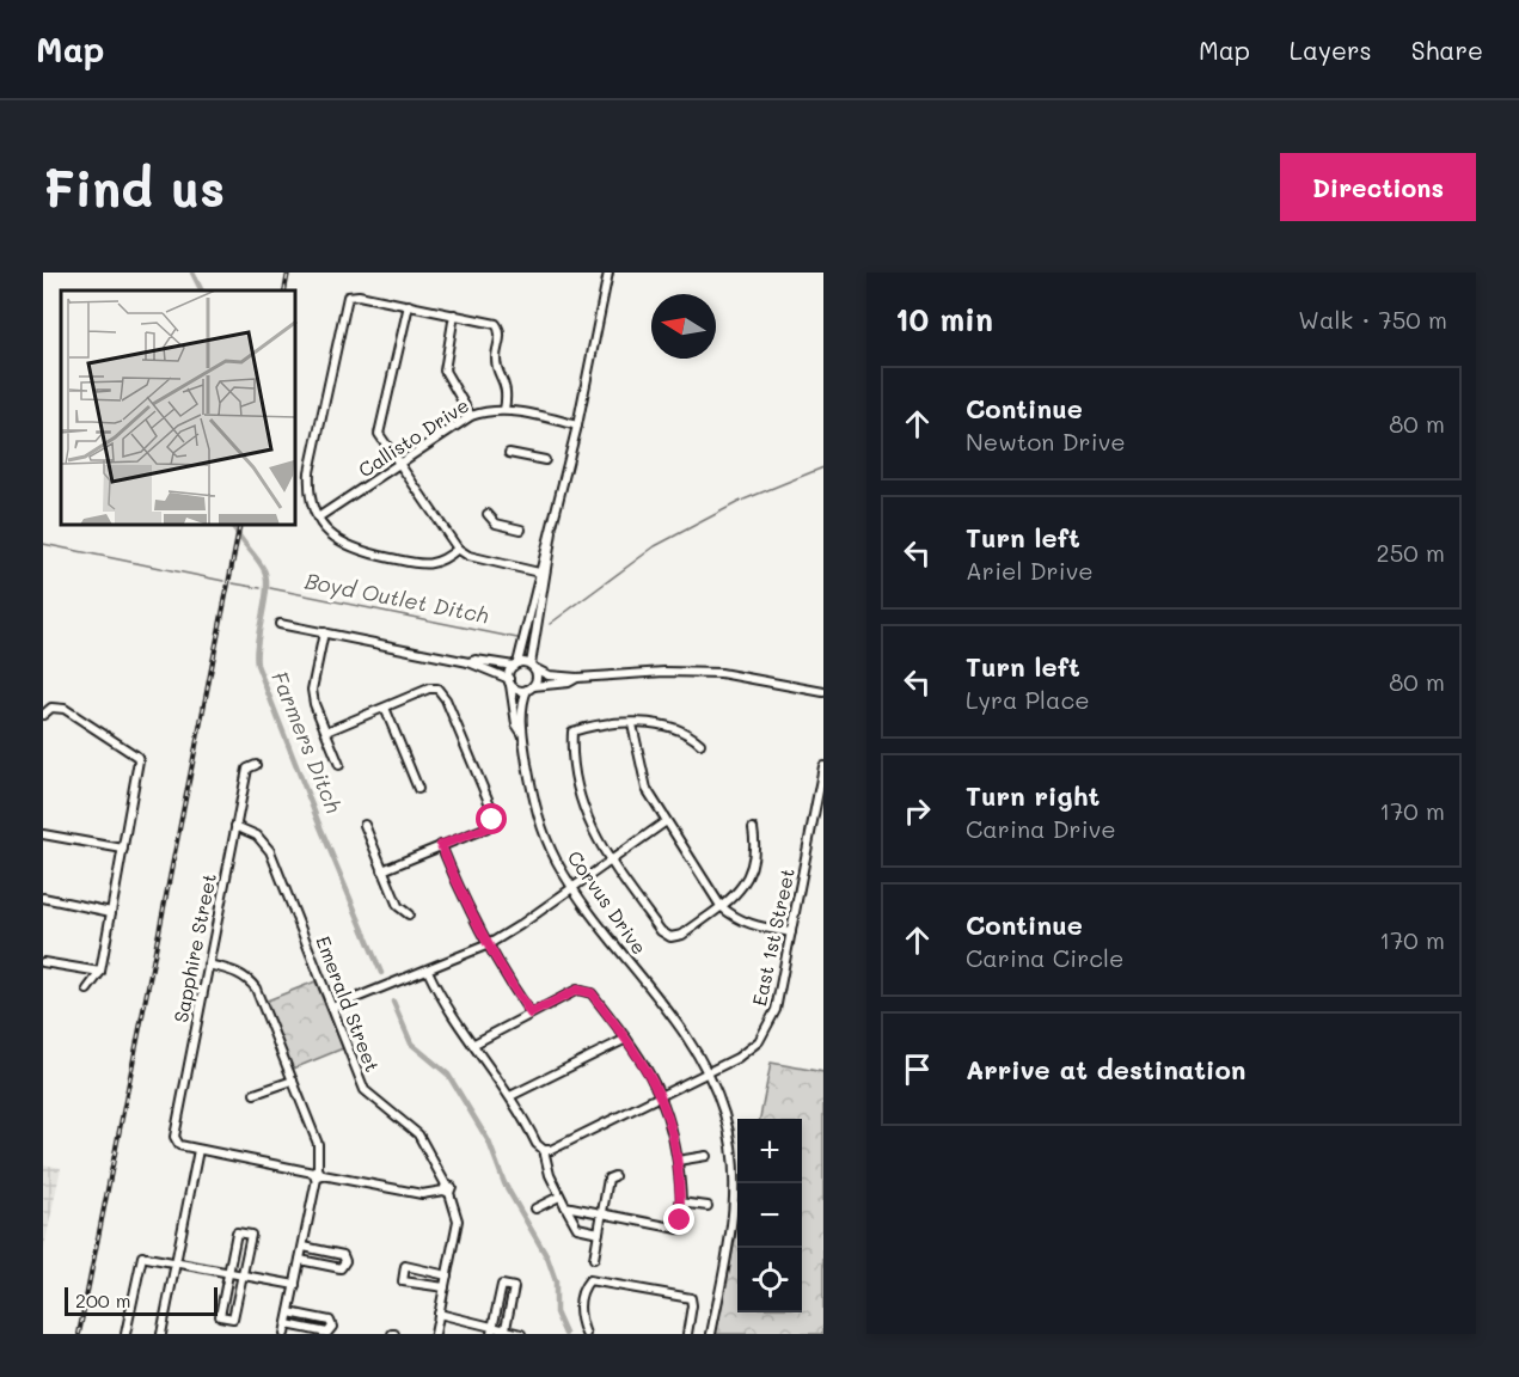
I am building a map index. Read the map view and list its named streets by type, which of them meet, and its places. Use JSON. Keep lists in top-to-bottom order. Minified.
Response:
{"streets":{"street":["Callisto Drive","Corvus Drive","East 1st Street","Sapphire Street","Emerald Street"]},"crossings":[["Corvus Drive","East 1st Street"],["Sapphire Street","Emerald Street"]],"water":["Boyd Outlet Ditch","Farmers Ditch"],"scale_bar":"200 m","north":"left","page":{"header":"Map","nav":["Map","Layers","Share"],"buttons":"Directions","title":"Find us","heading":["10 min","Walk · 750 m"],"list":[["Continue","Newton Drive","80 m"],["Turn left","Ariel Drive","250 m"],["Turn left","Lyra Place","80 m"],["Turn right","Carina Drive","170 m"],["Continue","Carina Circle","170 m"],"Arrive at destination"],"map_buttons":["+","−"],"scale":"200 m"}}
